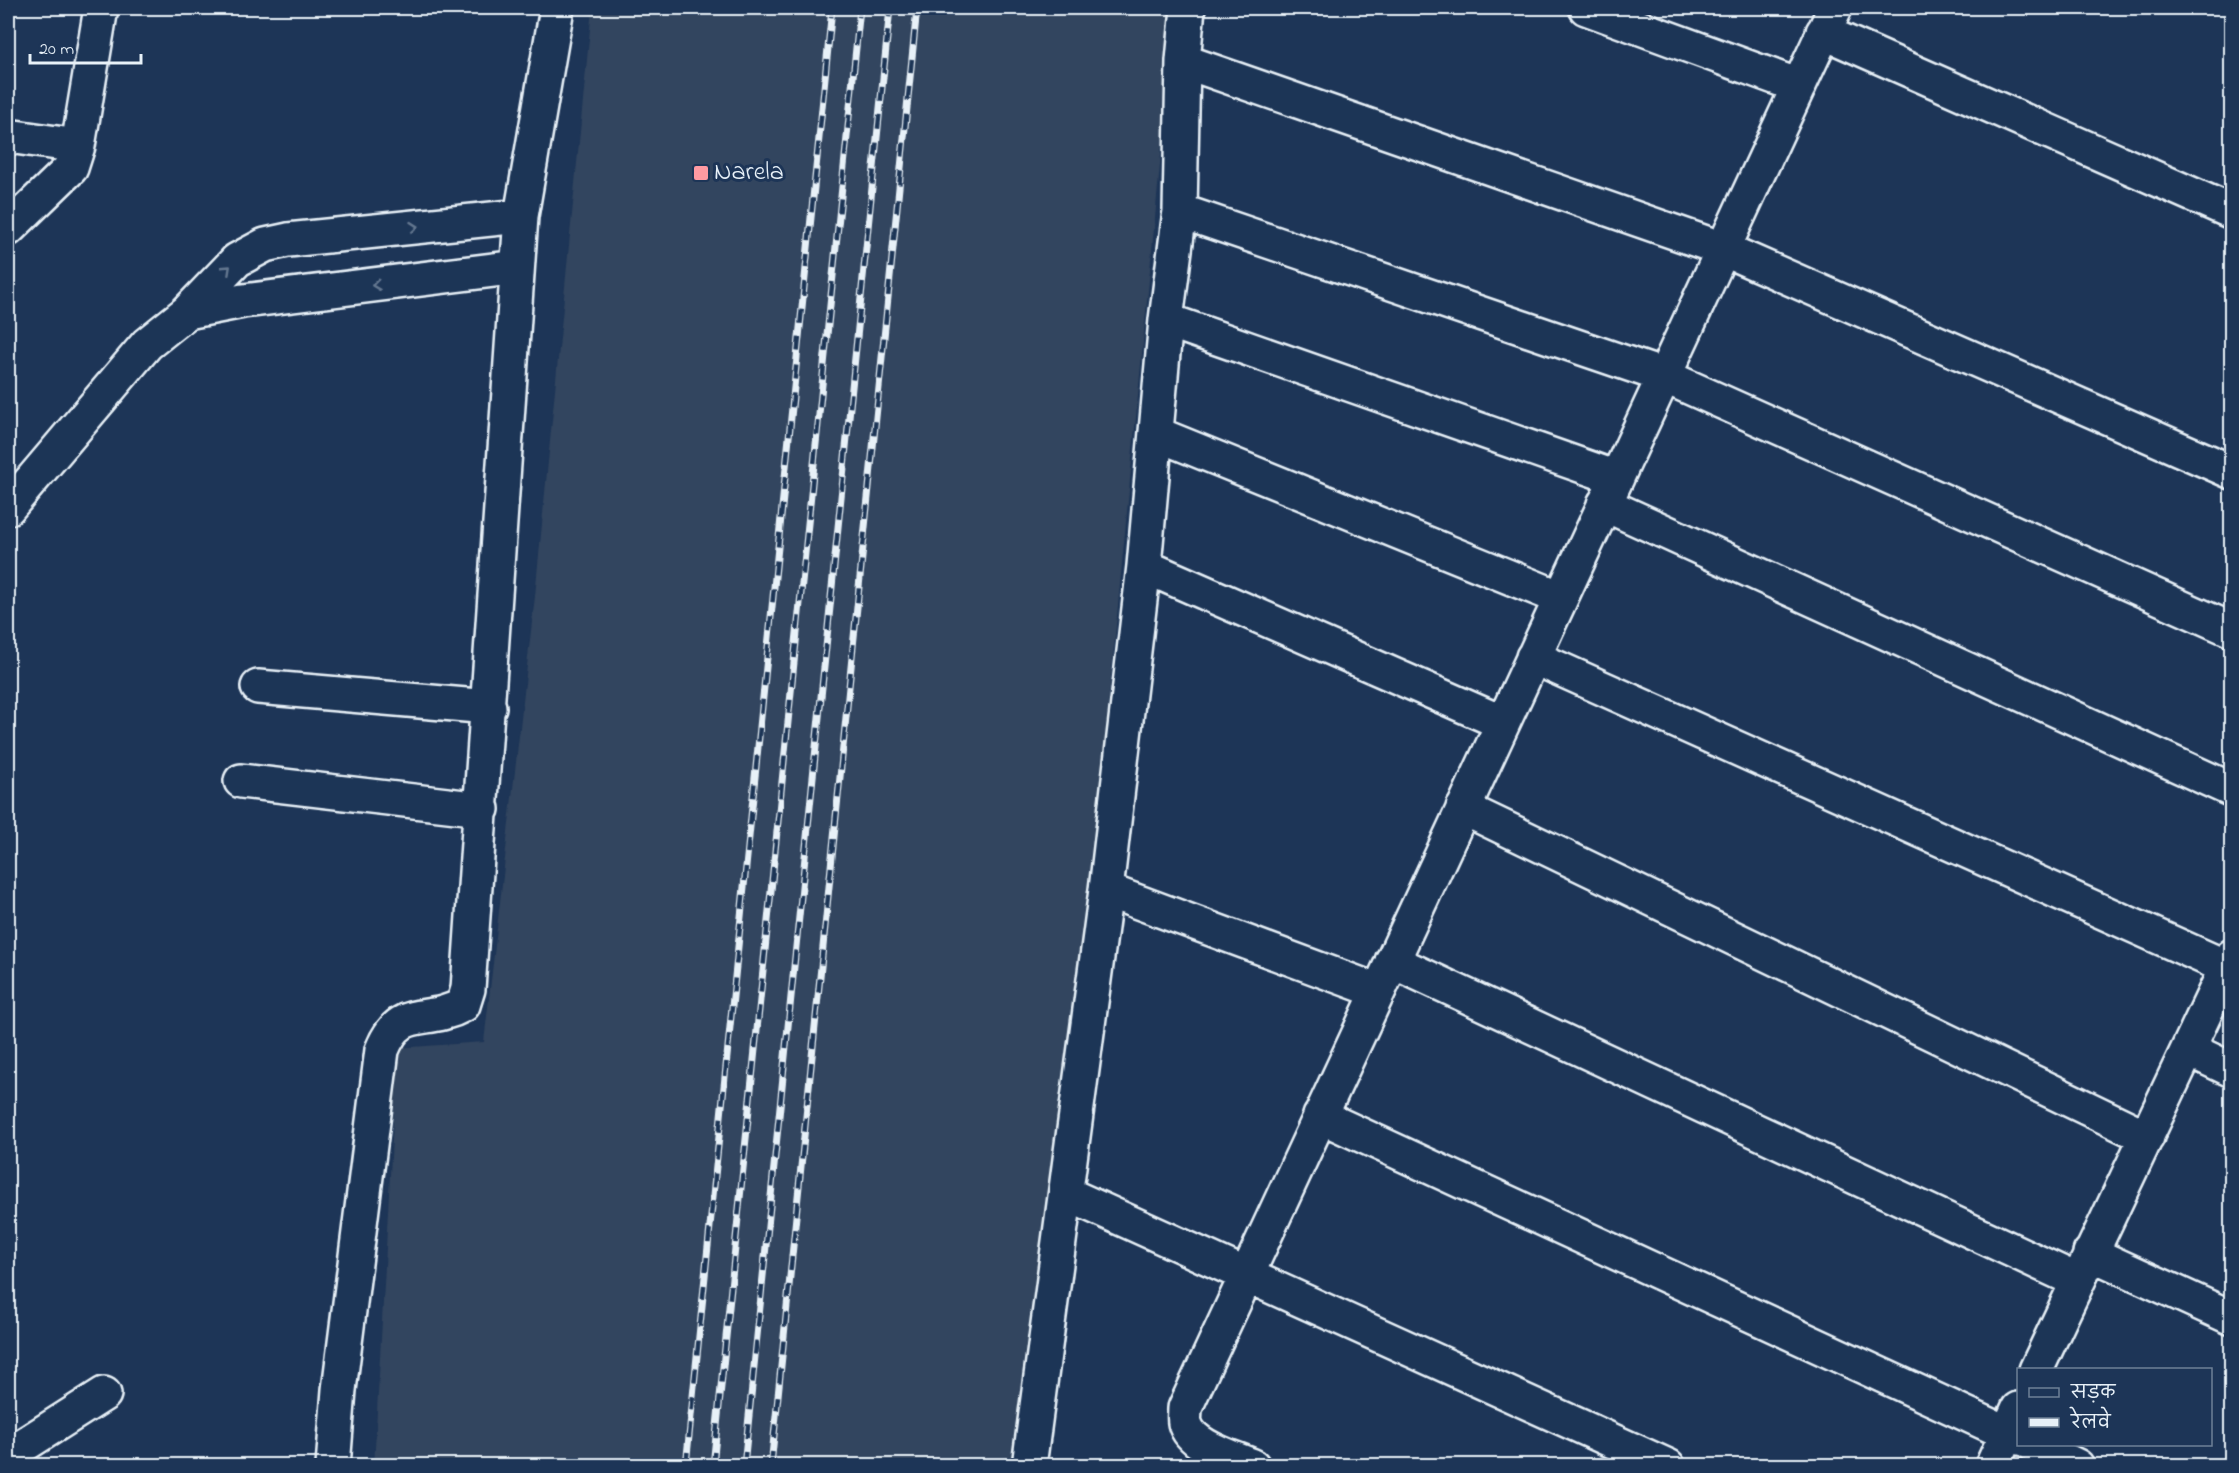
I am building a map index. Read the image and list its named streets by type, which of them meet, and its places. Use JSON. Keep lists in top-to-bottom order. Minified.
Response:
{"places":{"transit":["Narela"]},"legend":["सड़क","रेलवे"],"scale_bar":"20 m"}
